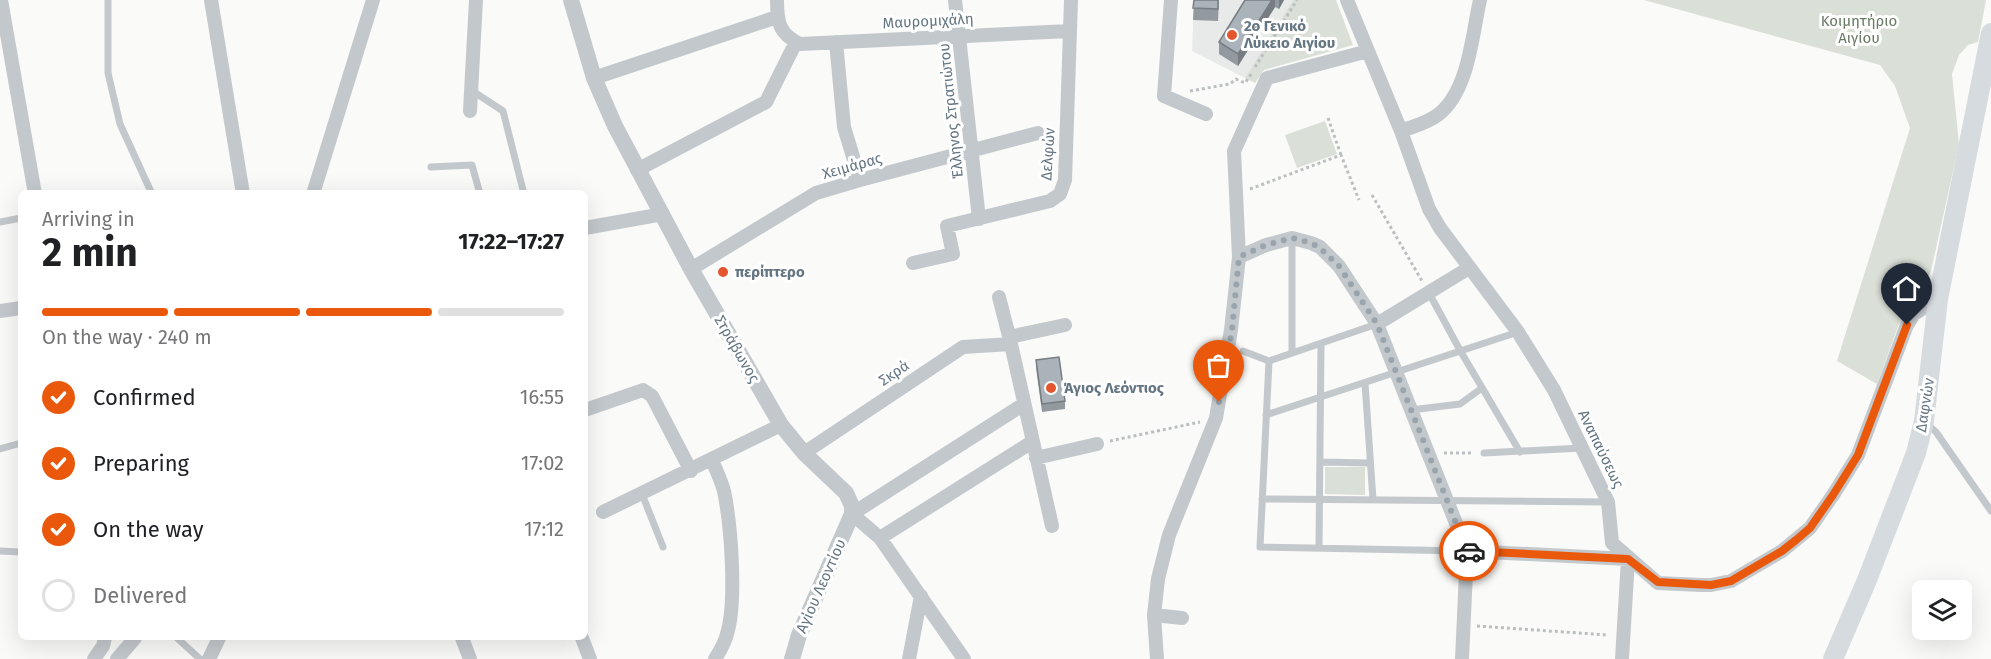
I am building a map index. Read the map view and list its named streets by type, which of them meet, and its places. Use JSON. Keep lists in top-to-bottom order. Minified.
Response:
{"streets":{"main road":["Δαφνών"],"street":["Μαυρομιχάλη","Έλληνος Στρατιώτου","Δελφών","Χειμάρας","Στράβωνος","Σκρά","Αναπαύσεως","Αγίου Λεοντίου"]},"crossings":[["Μαυρομιχάλη","Έλληνος Στρατιώτου"],["Μαυρομιχάλη","Δελφών"],["Έλληνος Στρατιώτου","Δελφών"],["Έλληνος Στρατιώτου","Χειμάρας"],["Χειμάρας","Στράβωνος"],["Στράβωνος","Σκρά"],["Στράβωνος","Αγίου Λεοντίου"],["Δαφνών","Αναπαύσεως"]],"parks":["Κοιμητήριο Αιγίου"],"places":["2ο Γενικό Λύκειο Αιγίου","περίπτερο","Άγιος Λεόντιος"],"page":{"heading":["2 min","Arriving in","17:22–17:27"],"bar":"On the way · 240 m","list":[["Confirmed","16:55"],["Preparing","17:02"],["On the way","17:12"],"Delivered"]}}
